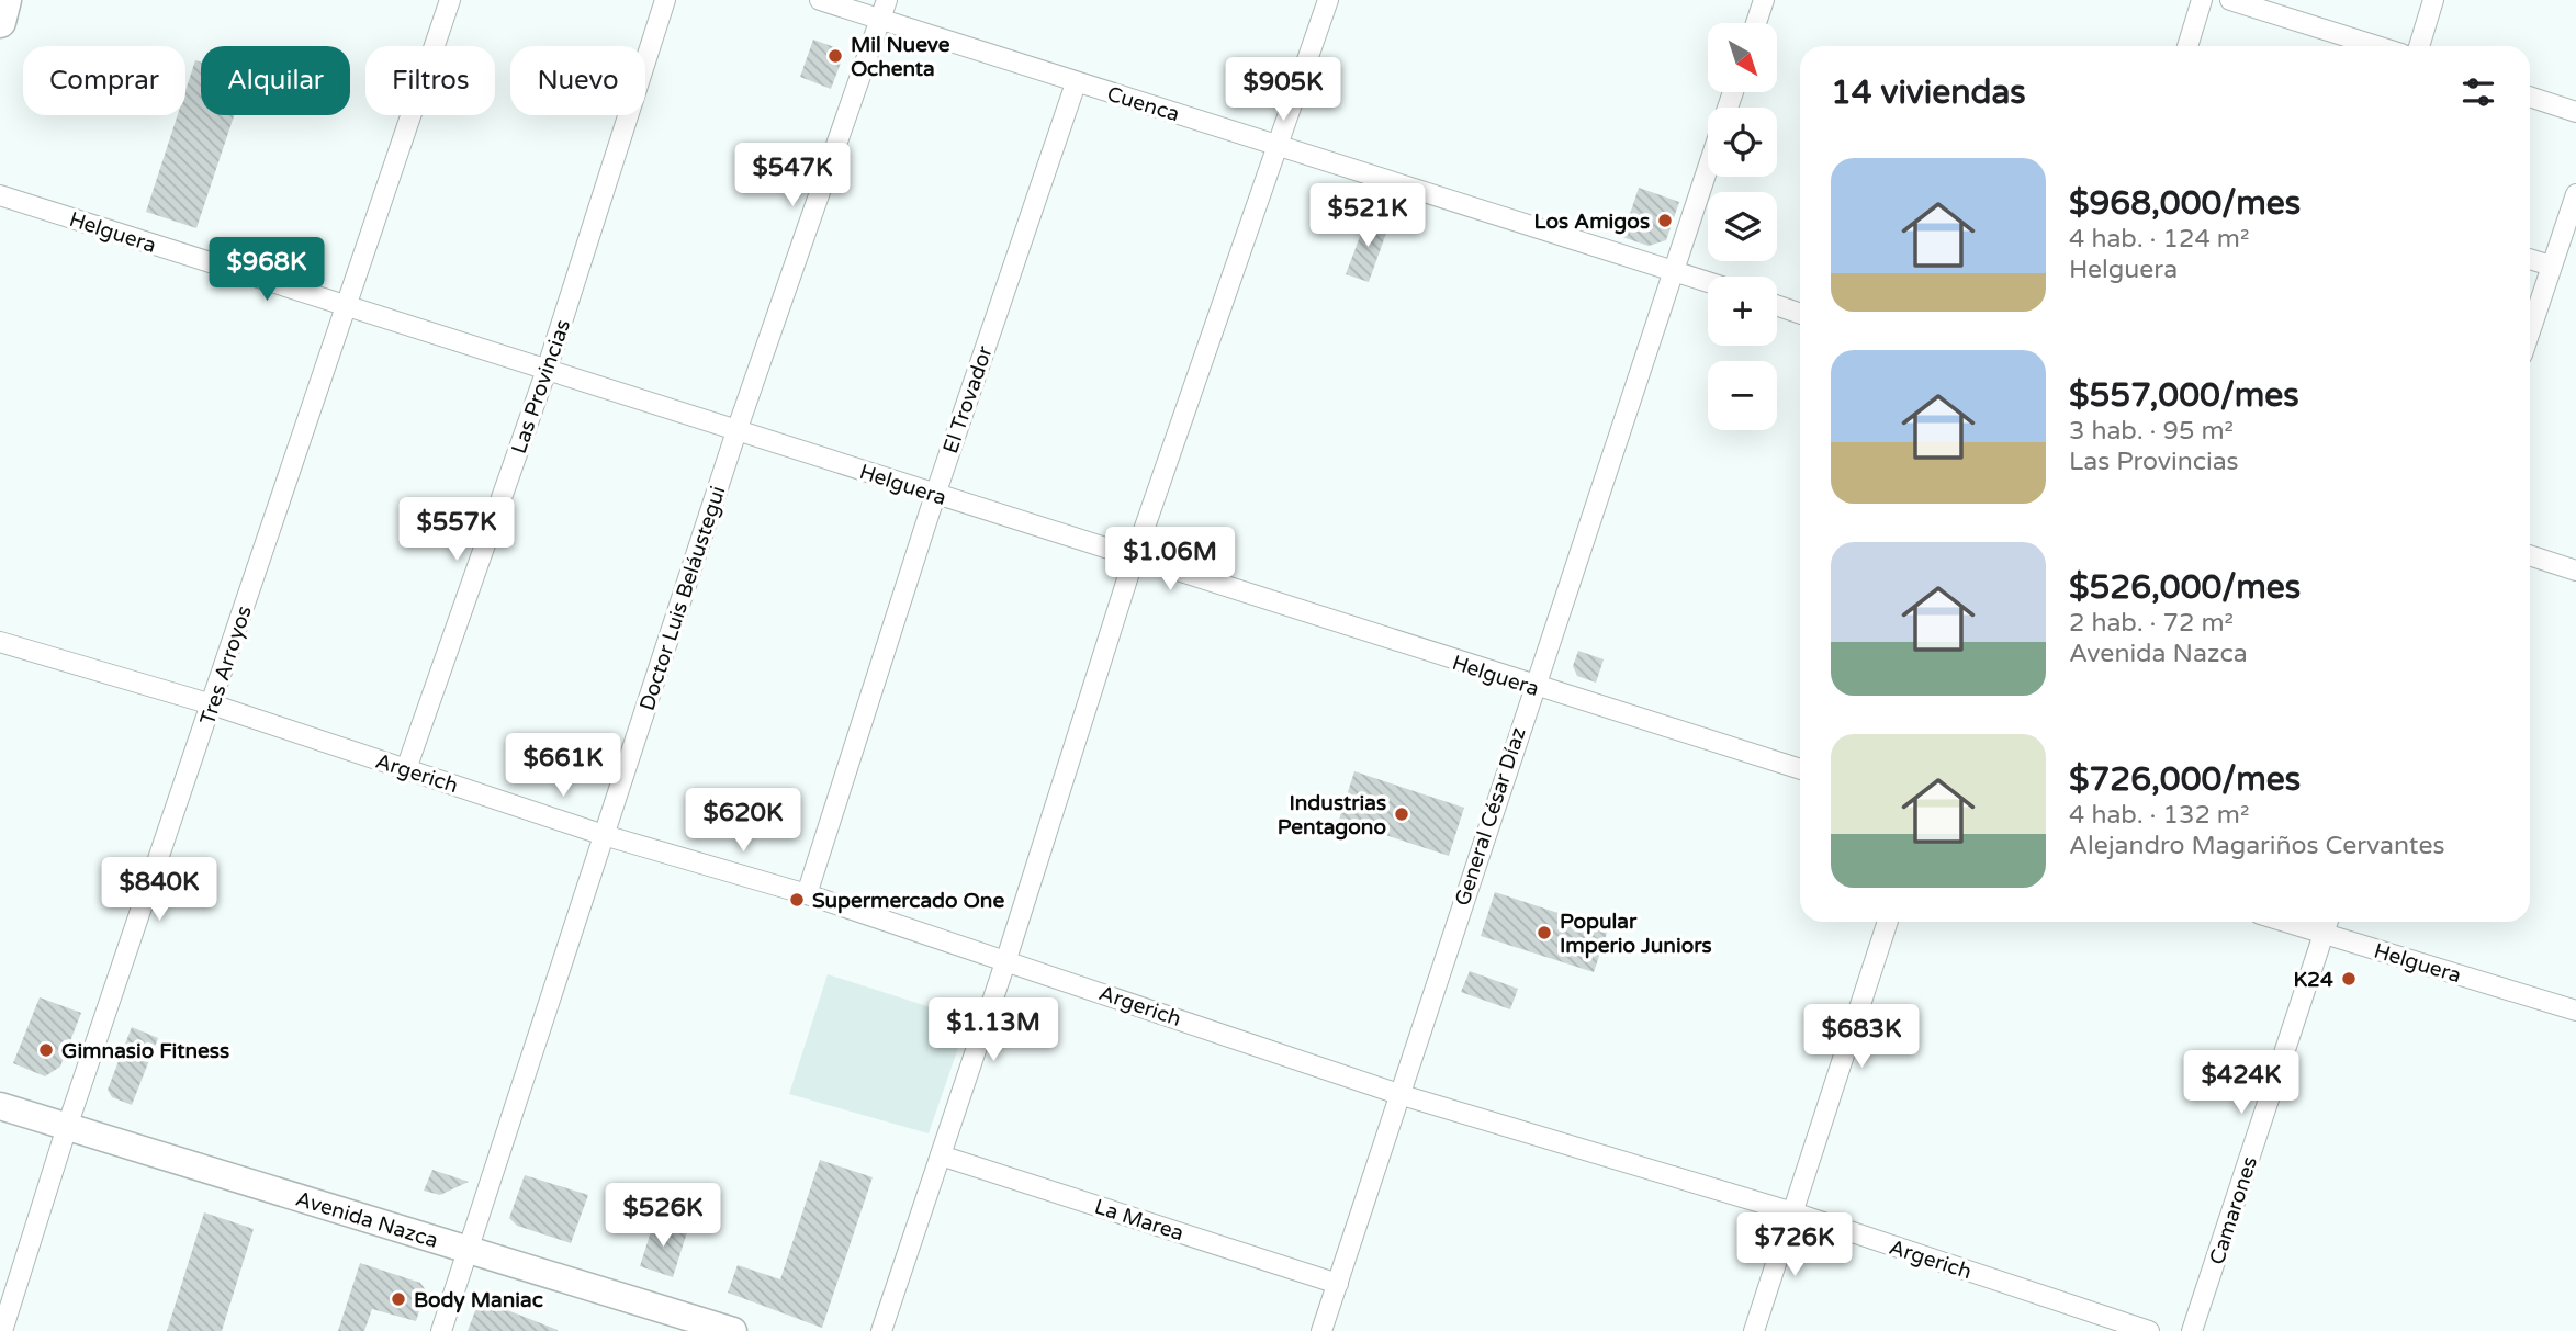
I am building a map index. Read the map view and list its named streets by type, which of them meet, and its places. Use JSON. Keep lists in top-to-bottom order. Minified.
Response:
{"streets":{"main road":["Avenida Nazca"],"street":["Cuenca","Helguera","Las Provincias","El Trovador","Doctor Luis Beláustegui","Tres Arroyos","Argerich","General César Díaz","Camarones","La Marea"]},"crossings":[["Cuenca","El Trovador"],["Cuenca","Doctor Luis Beláustegui"],["Cuenca","General César Díaz"],["Helguera","Las Provincias"],["Helguera","El Trovador"],["Helguera","Doctor Luis Beláustegui"],["Helguera","Tres Arroyos"],["Helguera","General César Díaz"],["Helguera","Camarones"],["Las Provincias","Argerich"],["El Trovador","Argerich"],["Doctor Luis Beláustegui","Argerich"],["Doctor Luis Beláustegui","Avenida Nazca"],["Tres Arroyos","Argerich"],["Tres Arroyos","Avenida Nazca"],["Argerich","General César Díaz"],["General César Díaz","La Marea"]],"places":["Mil Nueve Ochenta","Los Amigos","Industrias Pentagono","Supermercado One","Popular Imperio Juniors","K24","Gimnasio Fitness","Body Maniac"],"north":"bottom right","page":{"map_buttons":["+","−"],"chip":["Comprar","Alquilar","Filtros","Nuevo"],"heading":"14 viviendas","price":["$905K","$547K","$521K","$968K","$557K","$1.06M","$661K","$620K","$840K","$1.13M","$683K","$424K","$526K","$726K"],"list":[{"name":"$968,000/mes","note":"4 hab. · 124 m² · Helguera"},{"name":"$557,000/mes","note":"3 hab. · 95 m² · Las Provincias"},{"name":"$526,000/mes","note":"2 hab. · 72 m² · Avenida Nazca"},{"name":"$726,000/mes","note":"4 hab. · 132 m² · Alejandro Magariños Cervantes"}]}}
